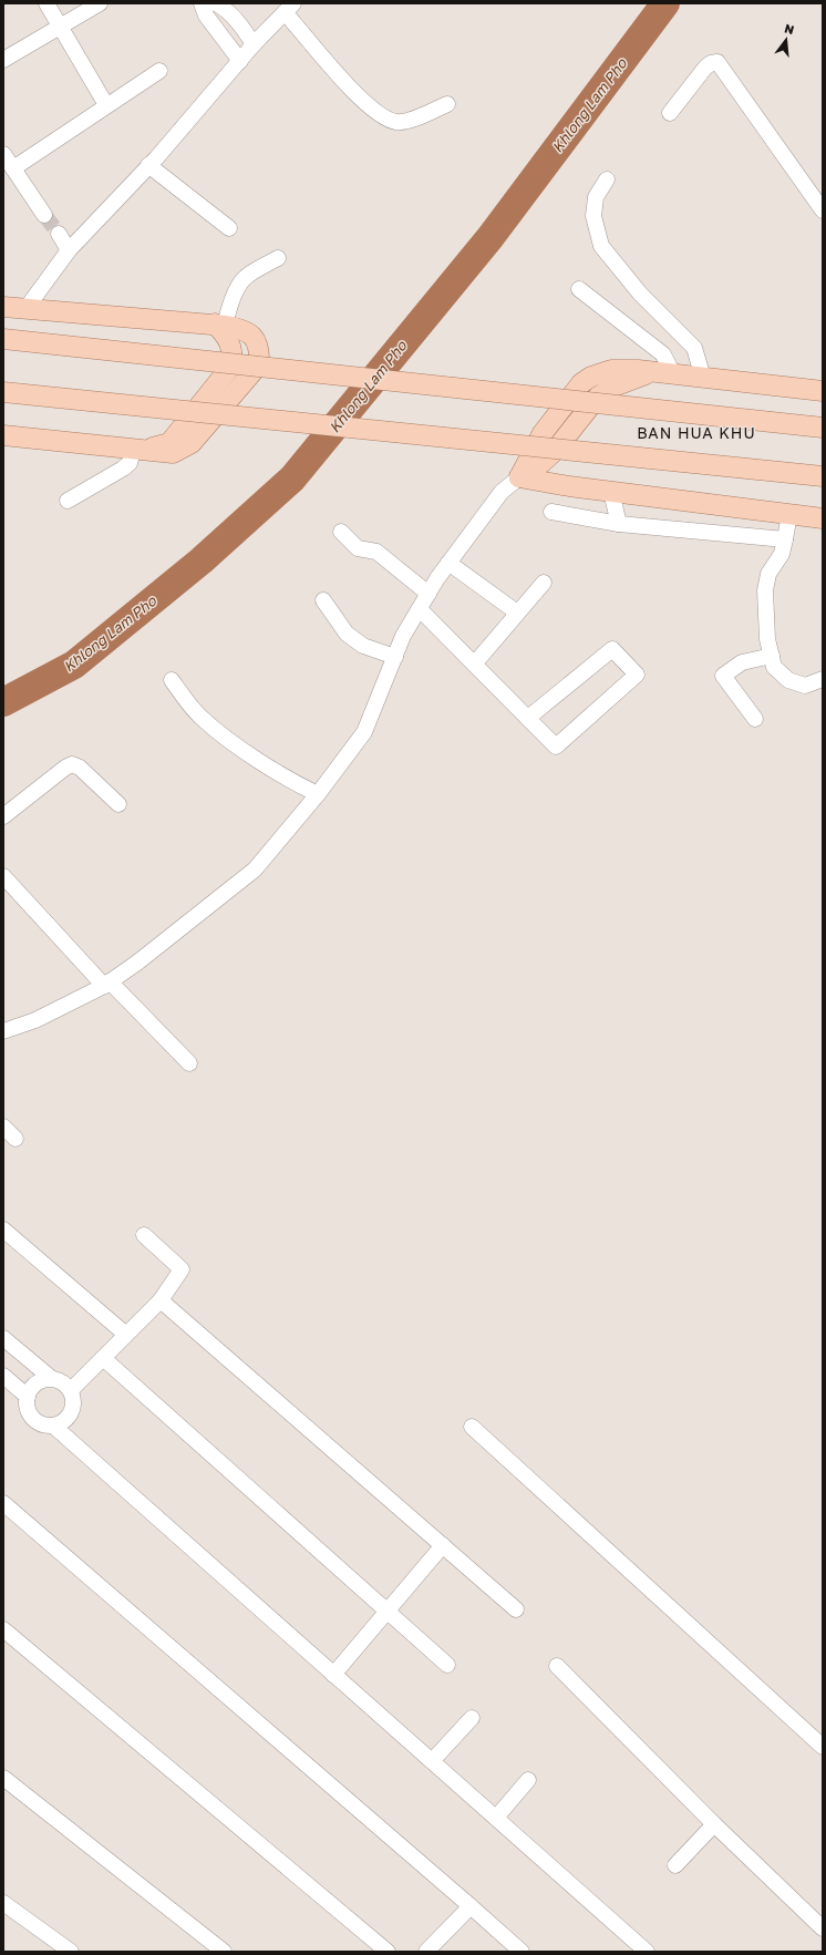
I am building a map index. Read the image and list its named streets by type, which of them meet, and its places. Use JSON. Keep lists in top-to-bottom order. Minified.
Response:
{"districts":["BAN HUA KHU"],"water":["Khlong Lam Pho"],"north":"top"}
